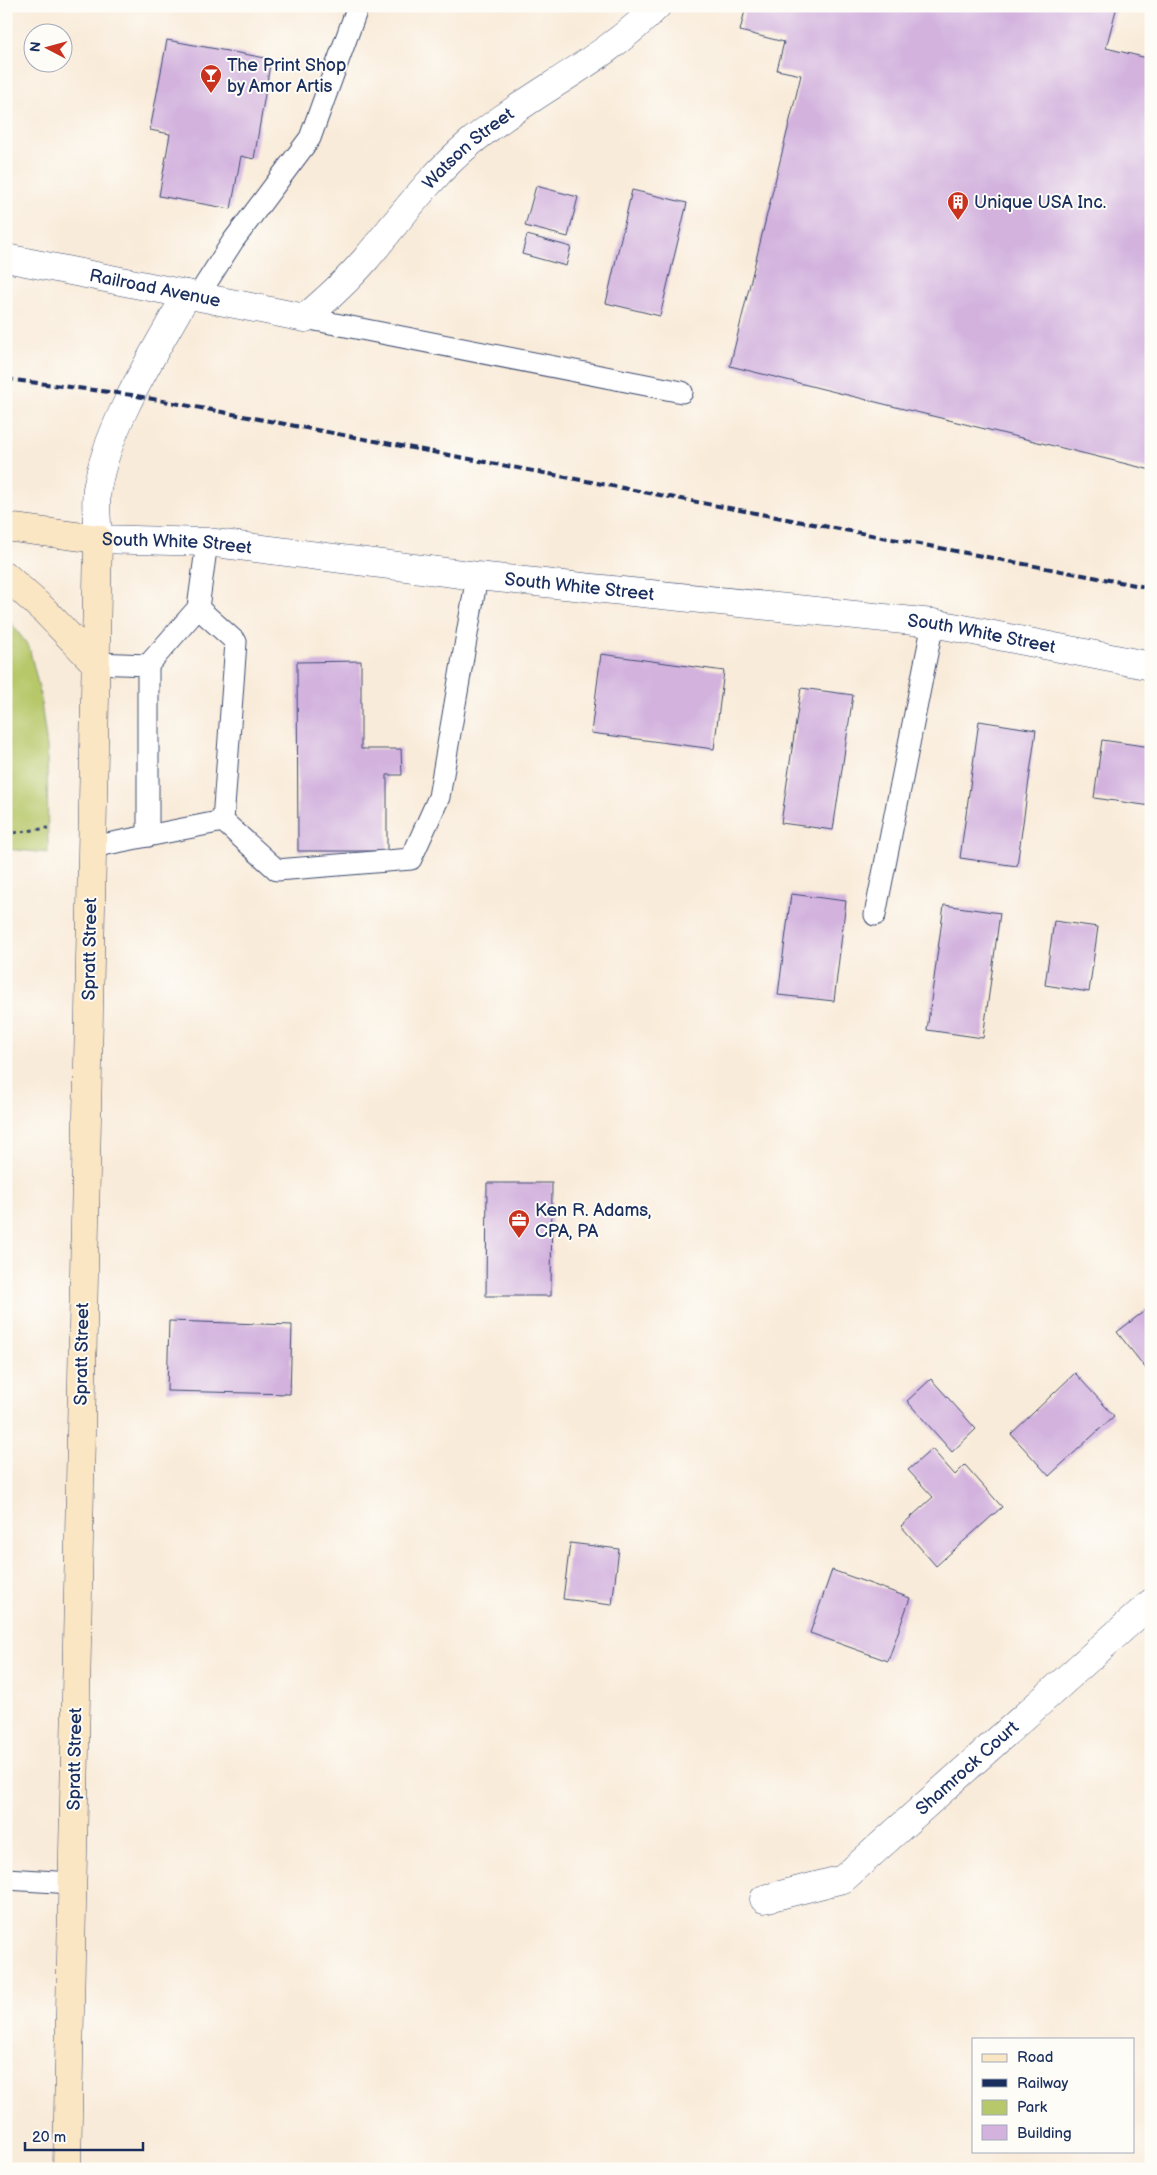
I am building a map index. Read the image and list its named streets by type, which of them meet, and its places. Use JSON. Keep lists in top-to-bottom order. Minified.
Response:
{"streets":{"main road":["South White Street","Spratt Street"],"street":["Watson Street","Railroad Avenue","Shamrock Court"]},"crossings":[["Watson Street","Railroad Avenue"],["South White Street","Spratt Street"]],"places":{"bar":["The Print Shop by Amor Artis"],"building":["Unique USA Inc."],"office":["Ken R. Adams, CPA, PA"]},"legend":["Road","Railway","Park","Building"],"scale_bar":"20 m","north":"left"}
